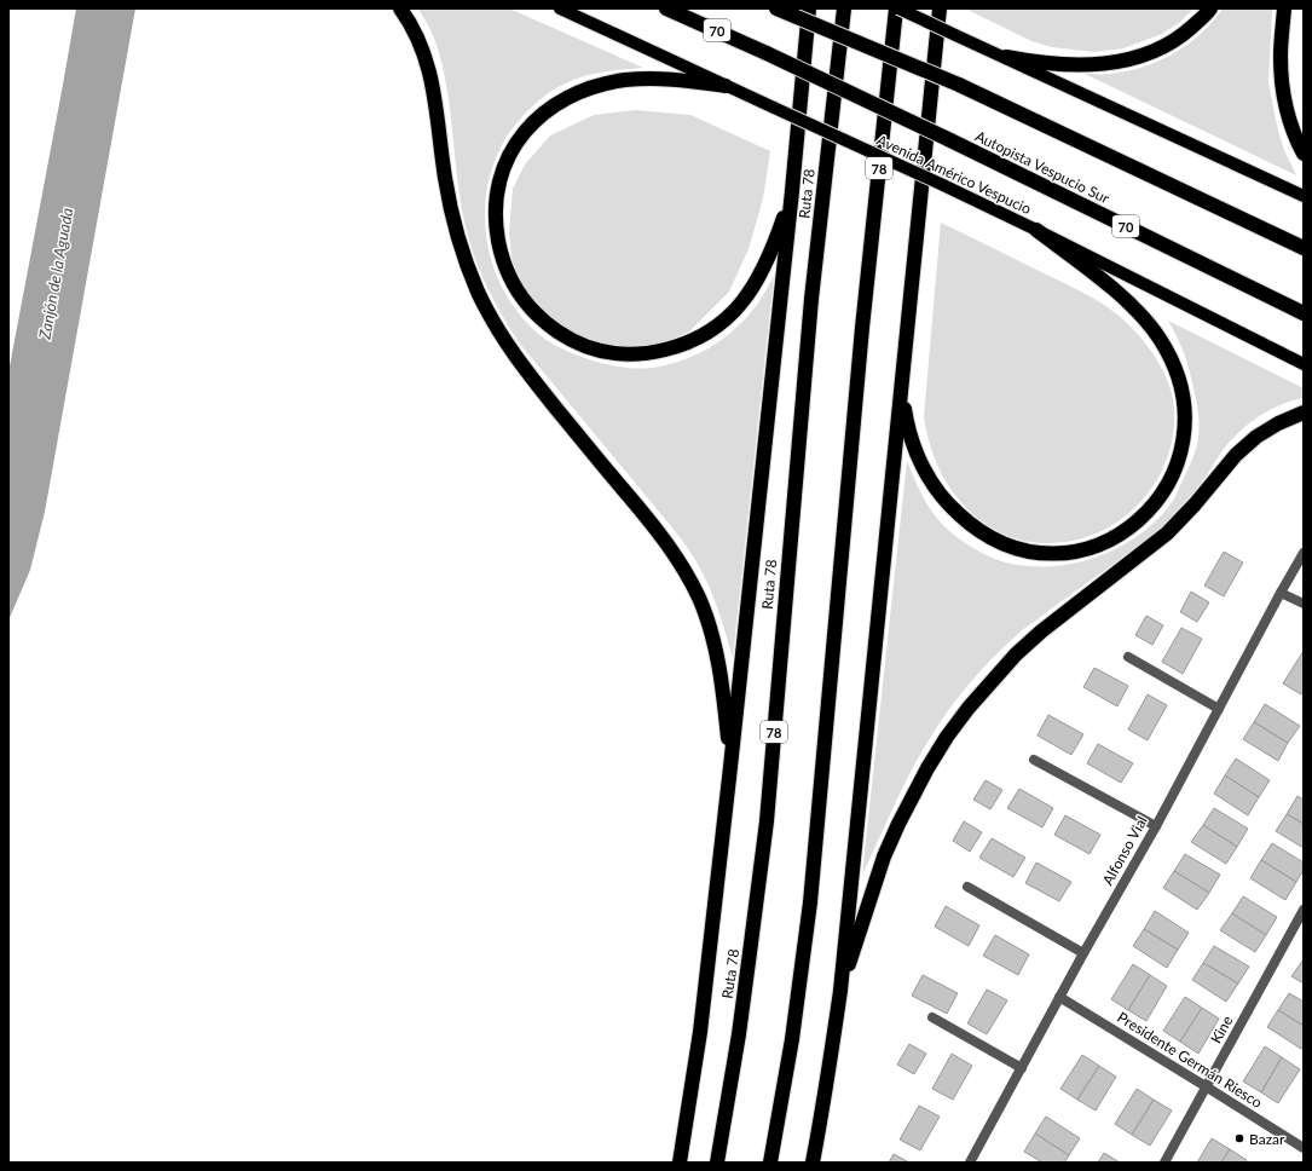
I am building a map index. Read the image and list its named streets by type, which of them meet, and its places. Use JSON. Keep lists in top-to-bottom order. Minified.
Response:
{"streets":{"highway":["70","Autopista Vespucio Sur","78","Ruta 78"],"main road":["Avenida Américo Vespucio"],"street":["Alfonso Vial","Kine","Presidente Germán Riesco"]},"crossings":[["Alfonso Vial","Presidente Germán Riesco"],["Kine","Presidente Germán Riesco"]],"water":["Zanjón de la Aguada"],"places":["Bazar"]}
